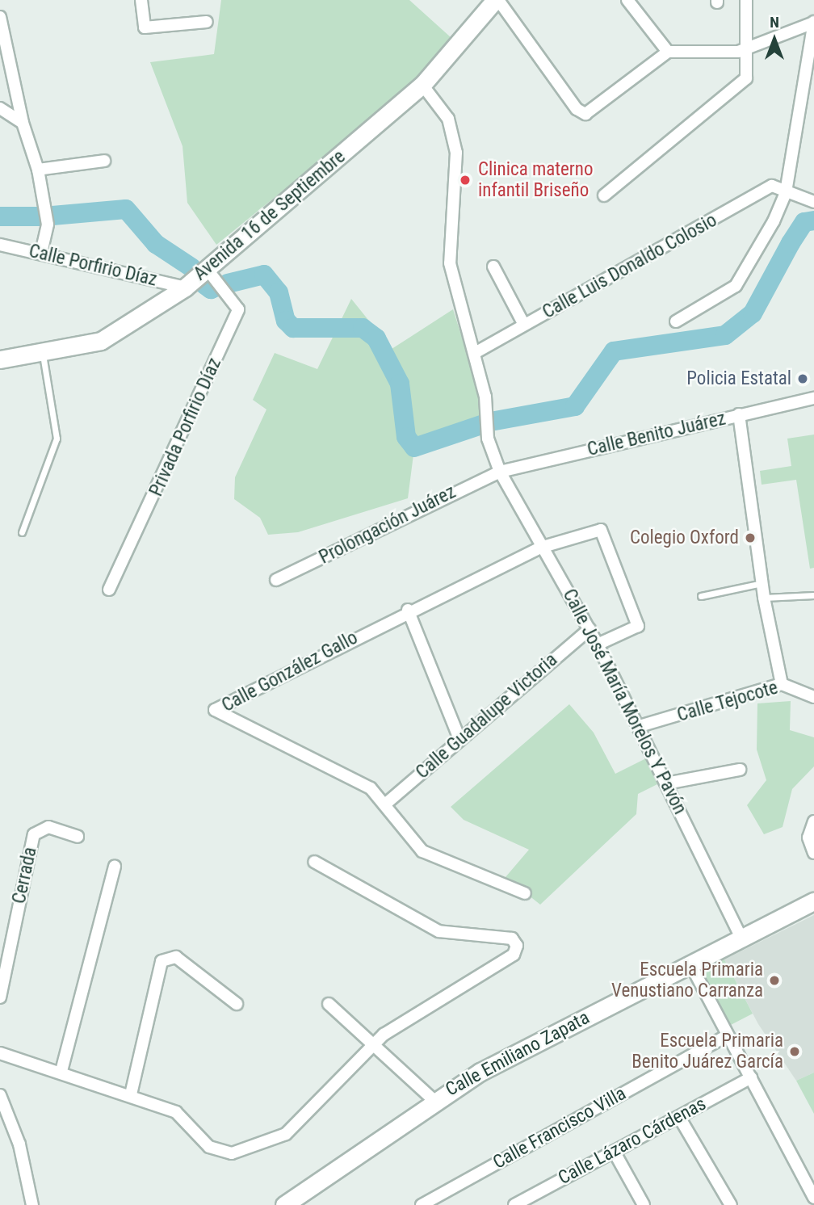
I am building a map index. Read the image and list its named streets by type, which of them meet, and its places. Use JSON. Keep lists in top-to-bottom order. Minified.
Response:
{"streets":{"main road":["Avenida 16 de Septiembre","Calle Emiliano Zapata"],"street":["Calle Porfirio Díaz","Calle Luis Donaldo Colosio","Privada Porfirio Díaz","Calle Benito Juárez","Prolongación Juárez","Calle González Gallo","Calle José María Morelos Y Pavón","Calle Tejocote","Calle Guadalupe Victoria","Cerrada","Calle Francisco Villa","Calle Lázaro Cárdenas"]},"crossings":[["Avenida 16 de Septiembre","Calle Porfirio Díaz"],["Avenida 16 de Septiembre","Privada Porfirio Díaz"],["Calle Benito Juárez","Prolongación Juárez"],["Calle Benito Juárez","Calle José María Morelos Y Pavón"],["Prolongación Juárez","Calle José María Morelos Y Pavón"],["Calle González Gallo","Calle José María Morelos Y Pavón"],["Calle González Gallo","Calle Guadalupe Victoria"],["Calle José María Morelos Y Pavón","Calle Tejocote"],["Calle José María Morelos Y Pavón","Calle Guadalupe Victoria"],["Calle José María Morelos Y Pavón","Calle Emiliano Zapata"]],"places":["Clinica materno infantil Briseño","Policia Estatal","Colegio Oxford","Escuela Primaria Venustiano Carranza","Escuela Primaria Benito Juárez García"],"north":"top"}
